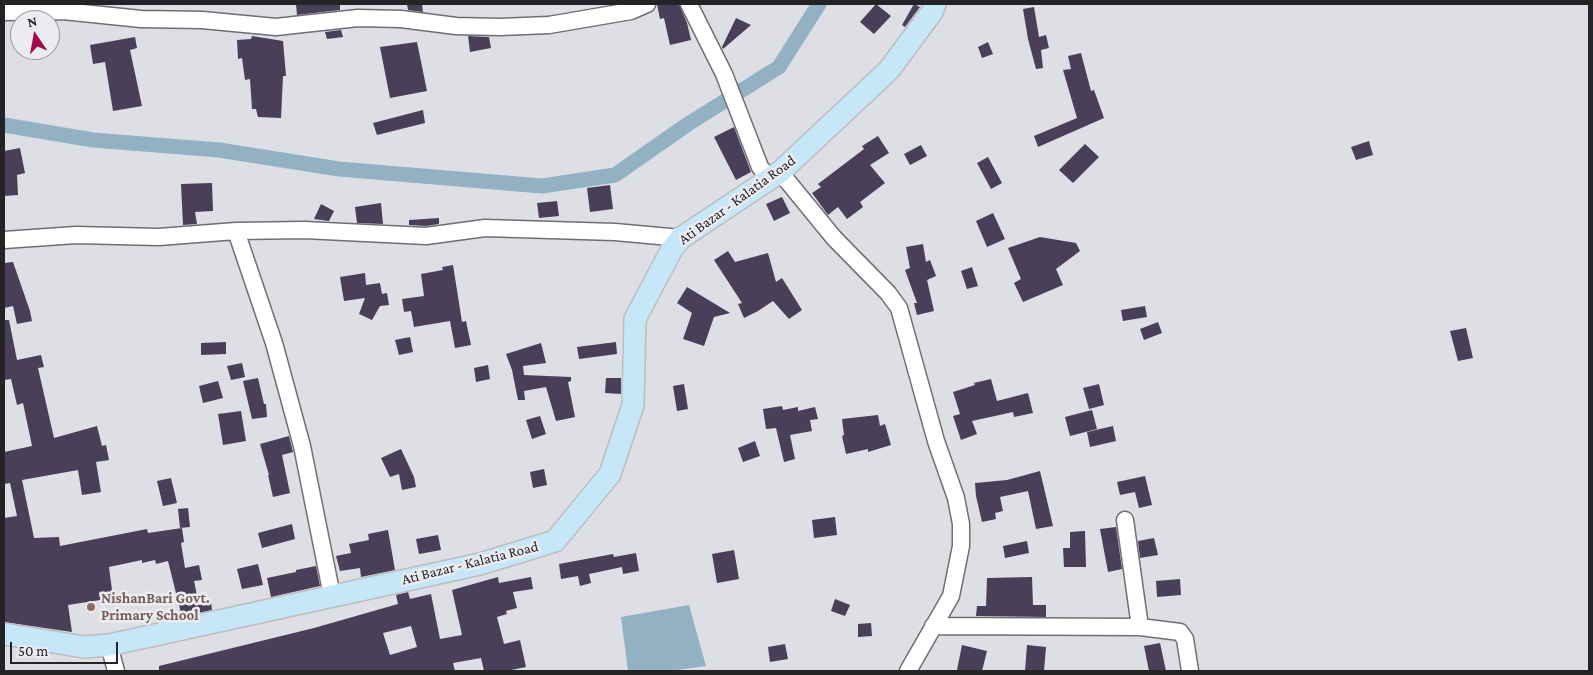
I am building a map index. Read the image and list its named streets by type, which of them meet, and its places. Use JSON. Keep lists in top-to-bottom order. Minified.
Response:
{"streets":{"main road":["Ati Bazar - Kalatia Road"]},"places":["NishanBari Govt. Primary School"],"scale_bar":"50 m","north":"top"}
